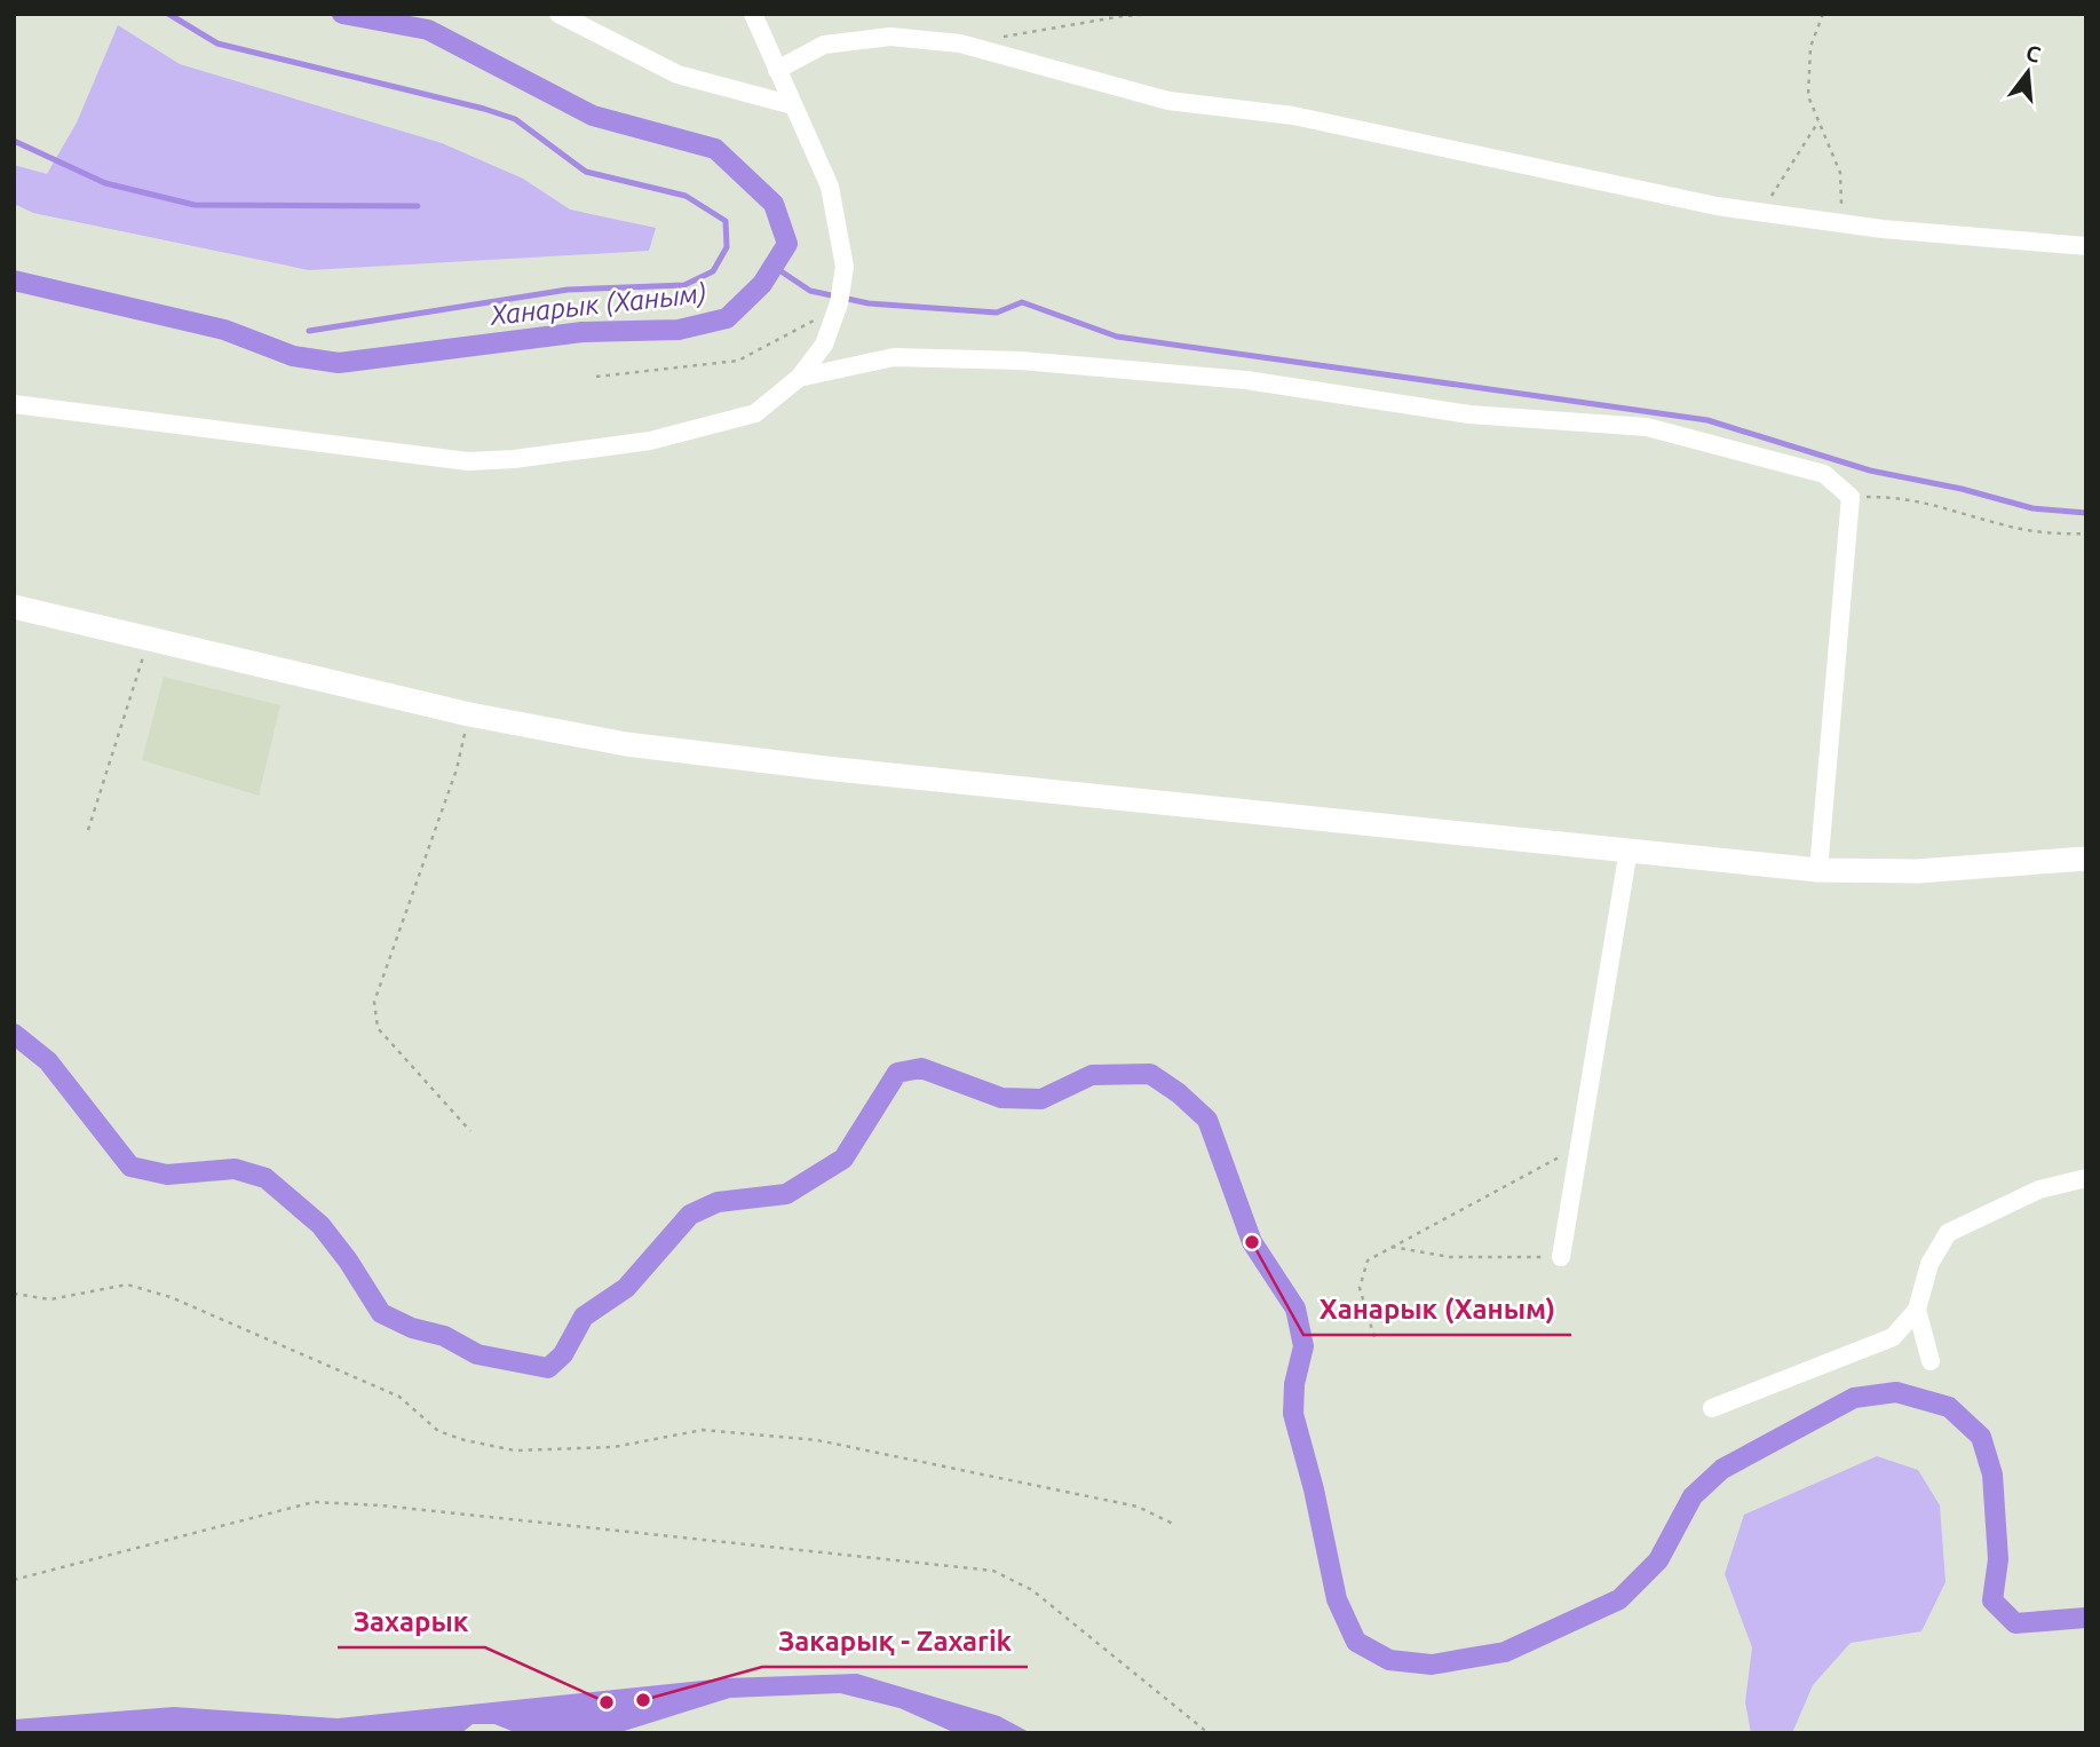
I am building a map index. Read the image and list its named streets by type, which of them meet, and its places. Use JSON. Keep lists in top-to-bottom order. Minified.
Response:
{"water":["Ханарык (Ханым)"],"places":["Ханарык (Ханым)","Закарық - Zaxarik","Захарык"],"north":"top"}
